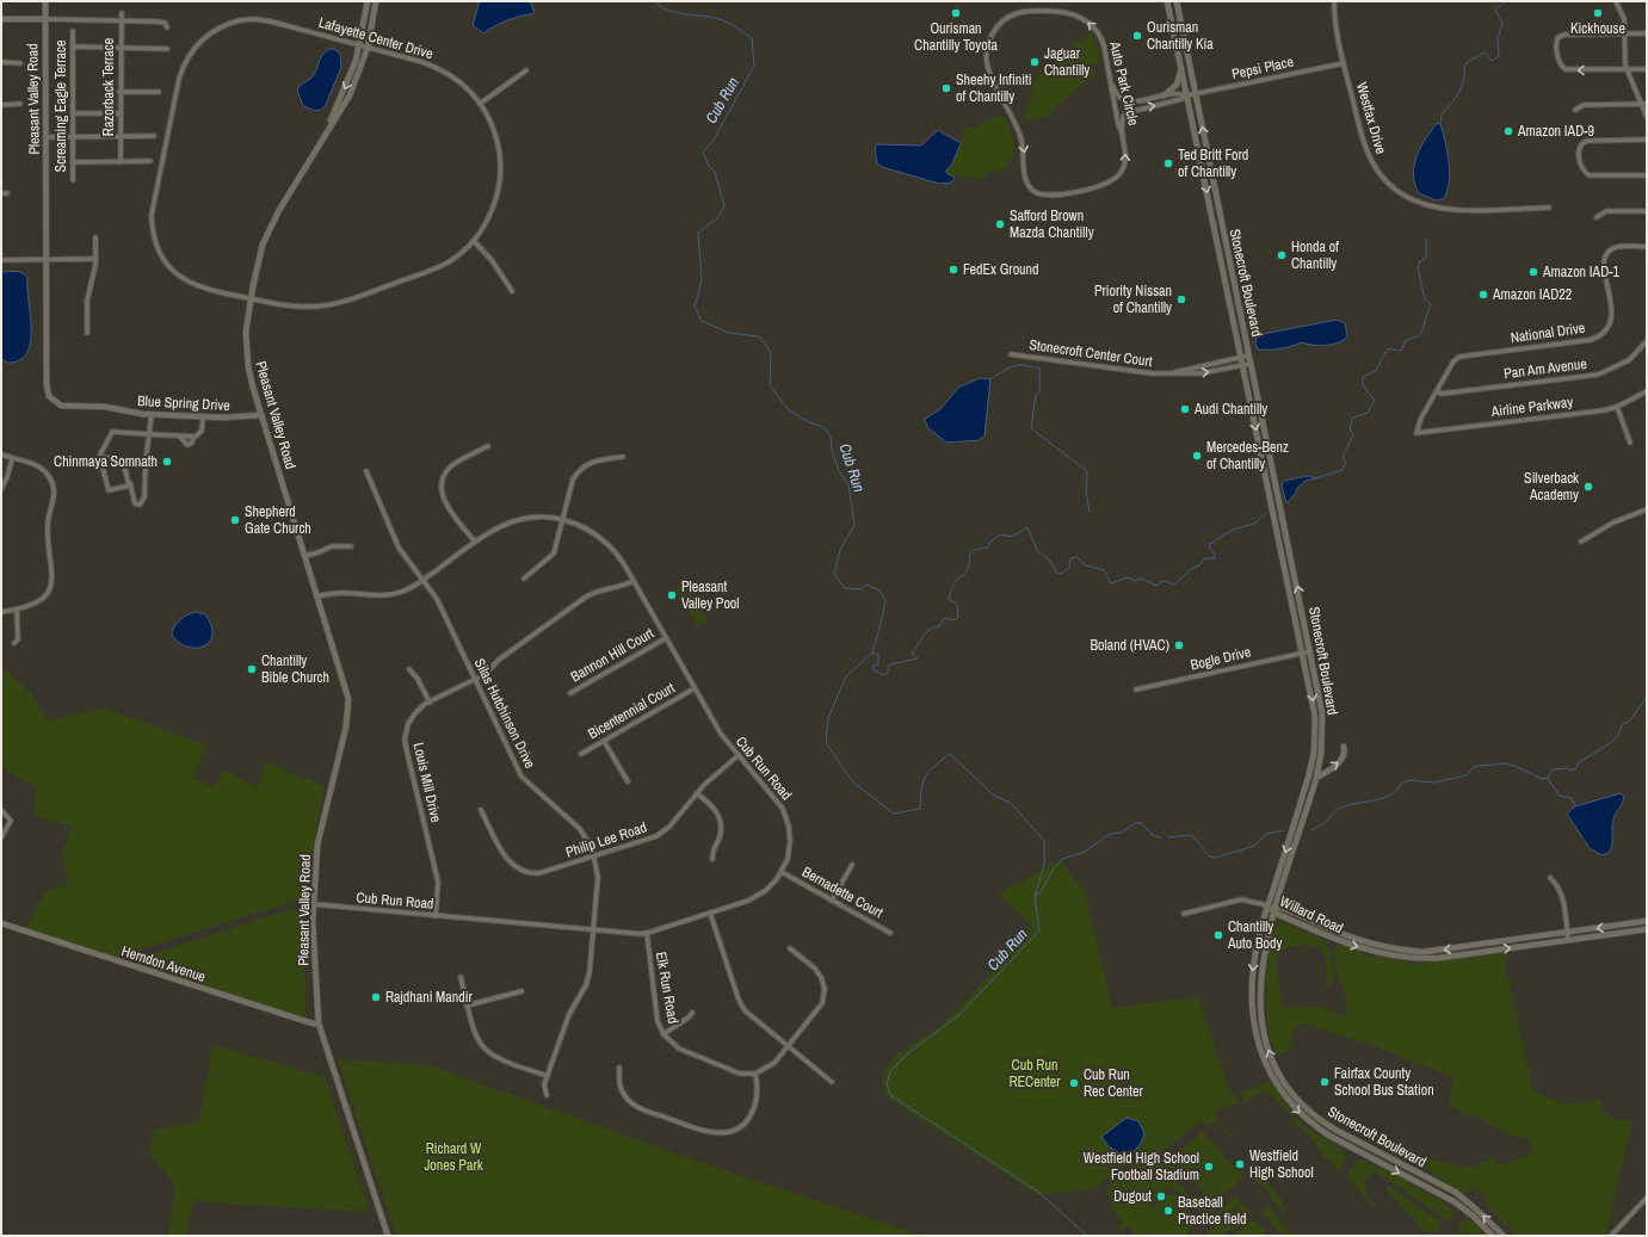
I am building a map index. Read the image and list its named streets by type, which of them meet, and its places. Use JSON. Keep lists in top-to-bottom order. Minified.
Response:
{"streets":{"main road":["Pleasant Valley Road","Stonecroft Boulevard","Blue Spring Drive","Willard Road","Herndon Avenue"],"street":["Lafayette Center Drive","Pepsi Place","Auto Park Circle","Razorback Terrace","Screaming Eagle Terrace","Westfax Drive","National Drive","Stonecroft Center Court","Pan Am Avenue","Airline Parkway","Bannon Hill Court","Bogle Drive","Bicentennial Court","Silas Hutchinson Drive","Cub Run Road","Louis Mill Drive","Philip Lee Road","Bernadette Court","Elk Run Road"]},"crossings":[["Lafayette Center Drive","Pleasant Valley Road"],["Pepsi Place","Auto Park Circle"],["Pepsi Place","Westfax Drive"],["Pepsi Place","Stonecroft Boulevard"],["Pleasant Valley Road","Blue Spring Drive"],["Pleasant Valley Road","Cub Run Road"],["Pleasant Valley Road","Herndon Avenue"],["Stonecroft Boulevard","Stonecroft Center Court"],["Stonecroft Boulevard","Bogle Drive"],["Stonecroft Boulevard","Willard Road"],["National Drive","Pan Am Avenue"],["National Drive","Airline Parkway"],["Bannon Hill Court","Cub Run Road"],["Bicentennial Court","Cub Run Road"],["Silas Hutchinson Drive","Cub Run Road"],["Silas Hutchinson Drive","Louis Mill Drive"],["Silas Hutchinson Drive","Philip Lee Road"],["Cub Run Road","Louis Mill Drive"],["Cub Run Road","Philip Lee Road"],["Cub Run Road","Bernadette Court"],["Cub Run Road","Elk Run Road"]],"water":["Cub Run"],"parks":["Cub Run RECenter","Richard W Jones Park"],"places":["Ourisman Chantilly Toyota","Kickhouse","Ourisman Chantilly Kia","Jaguar Chantilly","Sheehy Infiniti of Chantilly","Amazon IAD-9","Ted Britt Ford of Chantilly","Safford Brown Mazda Chantilly","Honda of Chantilly","FedEx Ground","Amazon IAD-1","Amazon IAD22","Priority Nissan of Chantilly","Audi Chantilly","Mercedes-Benz of Chantilly","Chinmaya Somnath","Silverback Academy","Shepherd Gate Church","Pleasant Valley Pool","Boland (HVAC)","Chantilly Bible Church","Chantilly Auto Body","Rajdhani Mandir","Fairfax County School Bus Station","Cub Run Rec Center","Westfield High School","Westfield High School Football Stadium","Dugout","Baseball Practice field"]}
